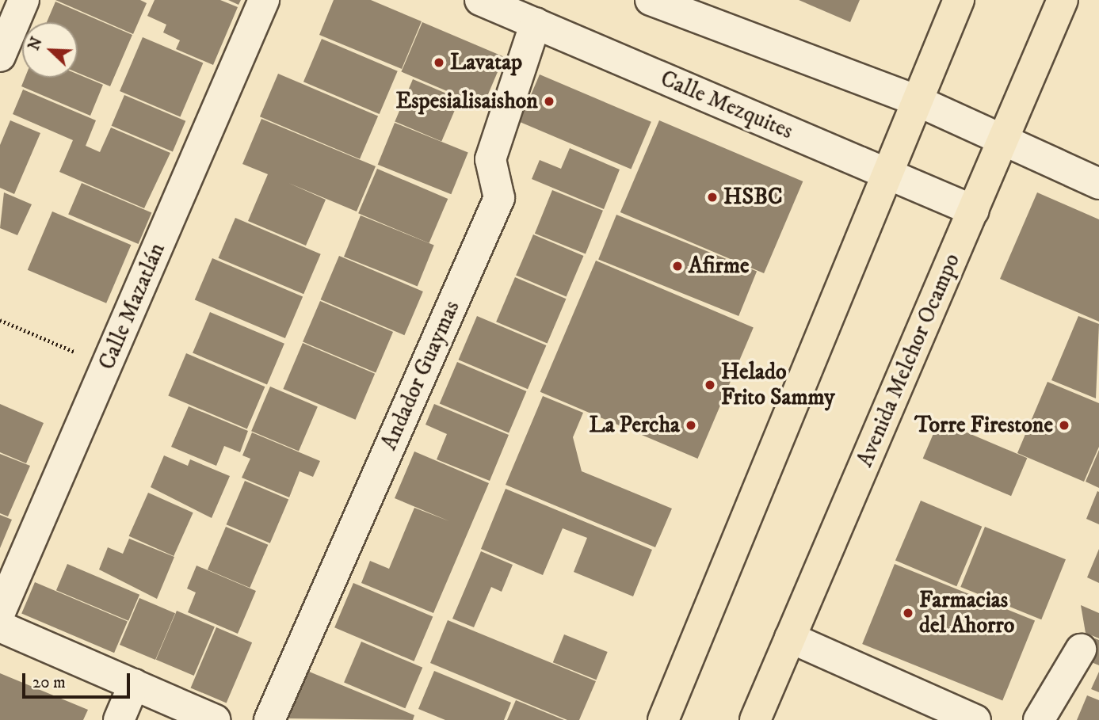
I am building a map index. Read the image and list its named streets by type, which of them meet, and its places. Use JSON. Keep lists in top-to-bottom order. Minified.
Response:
{"streets":{"main road":["Avenida Melchor Ocampo"],"street":["Calle Mezquites","Calle Mazatlán","Andador Guaymas"]},"crossings":[["Calle Mezquites","Avenida Melchor Ocampo"],["Calle Mezquites","Andador Guaymas"]],"places":["Lavatap","Espesialisaishon","HSBC","Afirme","Helado Frito Sammy","La Percha","Torre Firestone","Farmacias del Ahorro"],"scale_bar":"20 m","north":"top left"}
